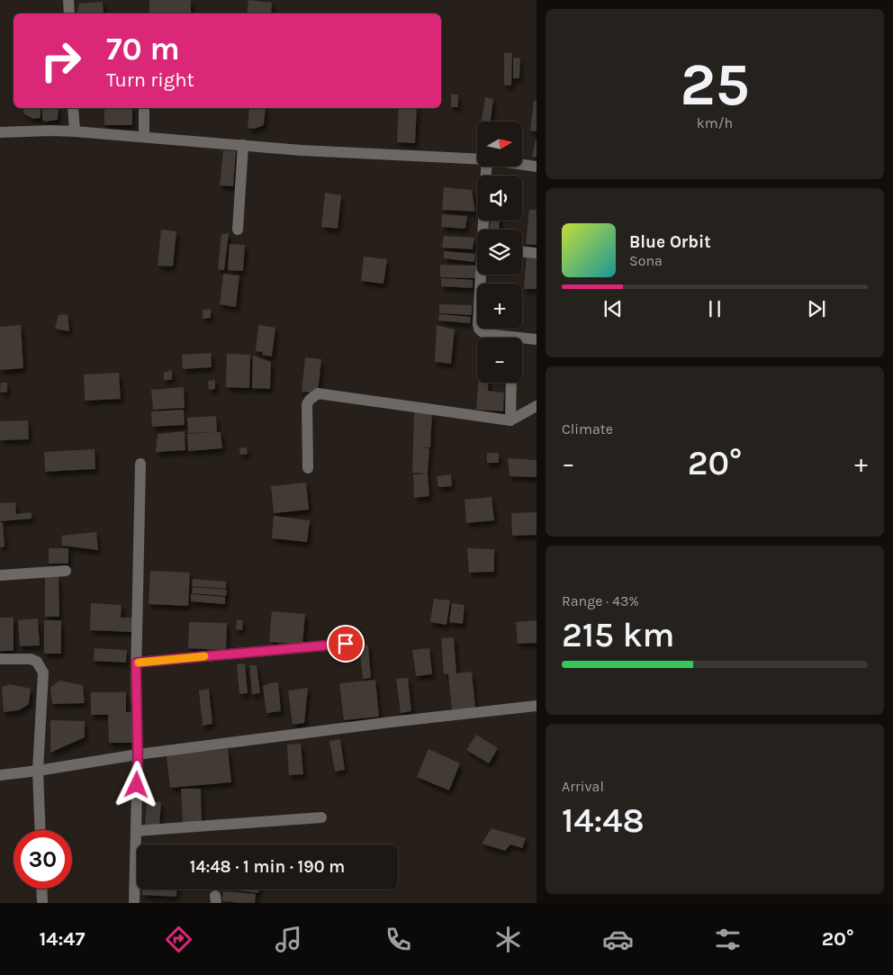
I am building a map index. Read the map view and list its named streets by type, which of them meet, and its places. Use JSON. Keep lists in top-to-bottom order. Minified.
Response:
{"north":"right","page":{"tile":[["25","km/h"],"Climate",["Range · 43%","215 km"],["Arrival","14:48"]],"turn":["70 m","Turn right"],"map_buttons":["+","−"],"song":["Blue Orbit","Sona"],"heat":["−","20°","+"],"limit":"30","trip":"14:48 · 1 min · 190 m","tabs":["14:47","20°"]}}
